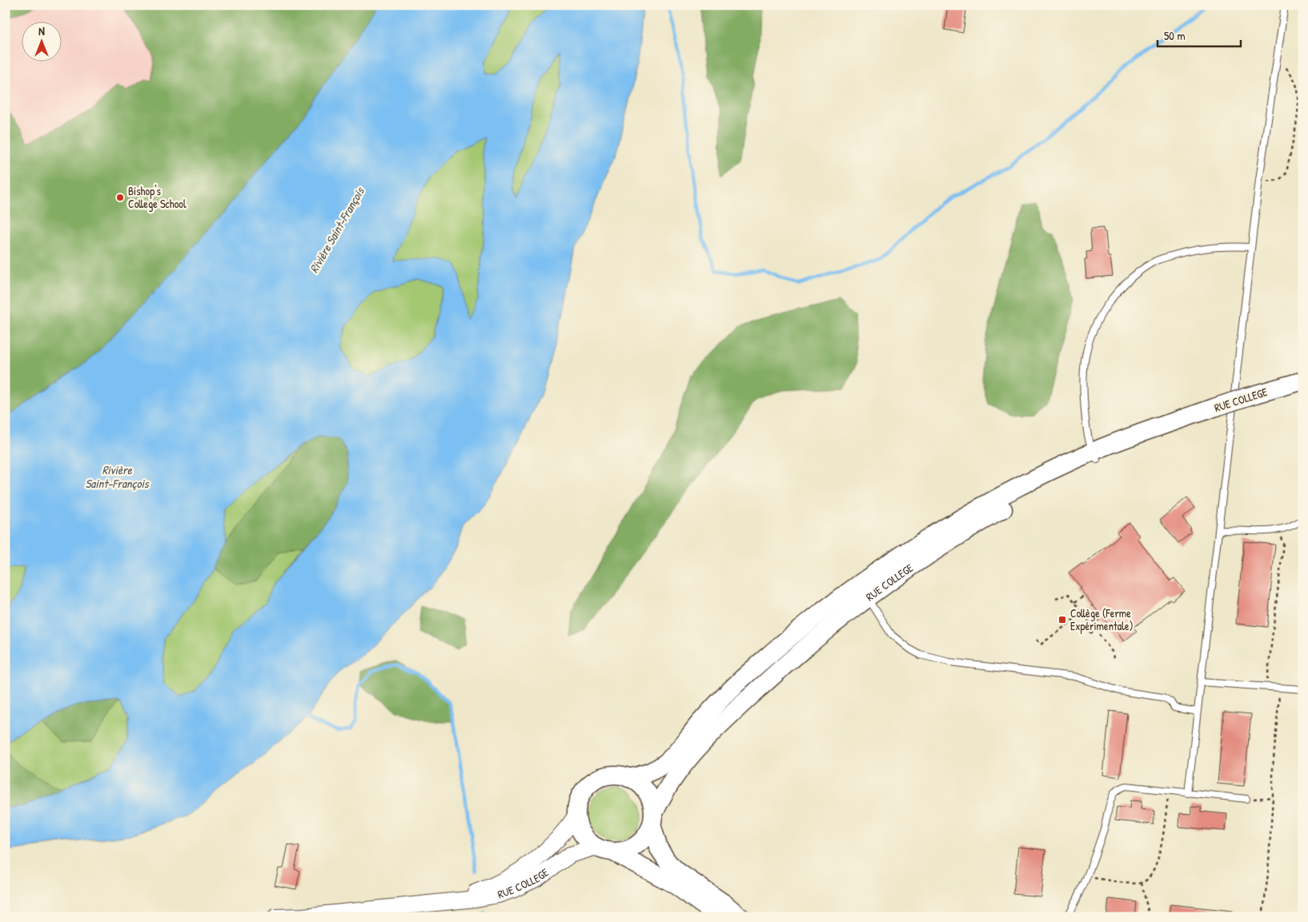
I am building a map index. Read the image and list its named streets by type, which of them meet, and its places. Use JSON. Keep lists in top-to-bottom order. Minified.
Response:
{"streets":{"main road":["RUE COLLEGE"]},"water":["Rivière Saint-François"],"places":{"other":["Bishop's College School"],"transit":["Collège (Ferme Expérimentale)"]},"scale_bar":"50 m","north":"top"}
